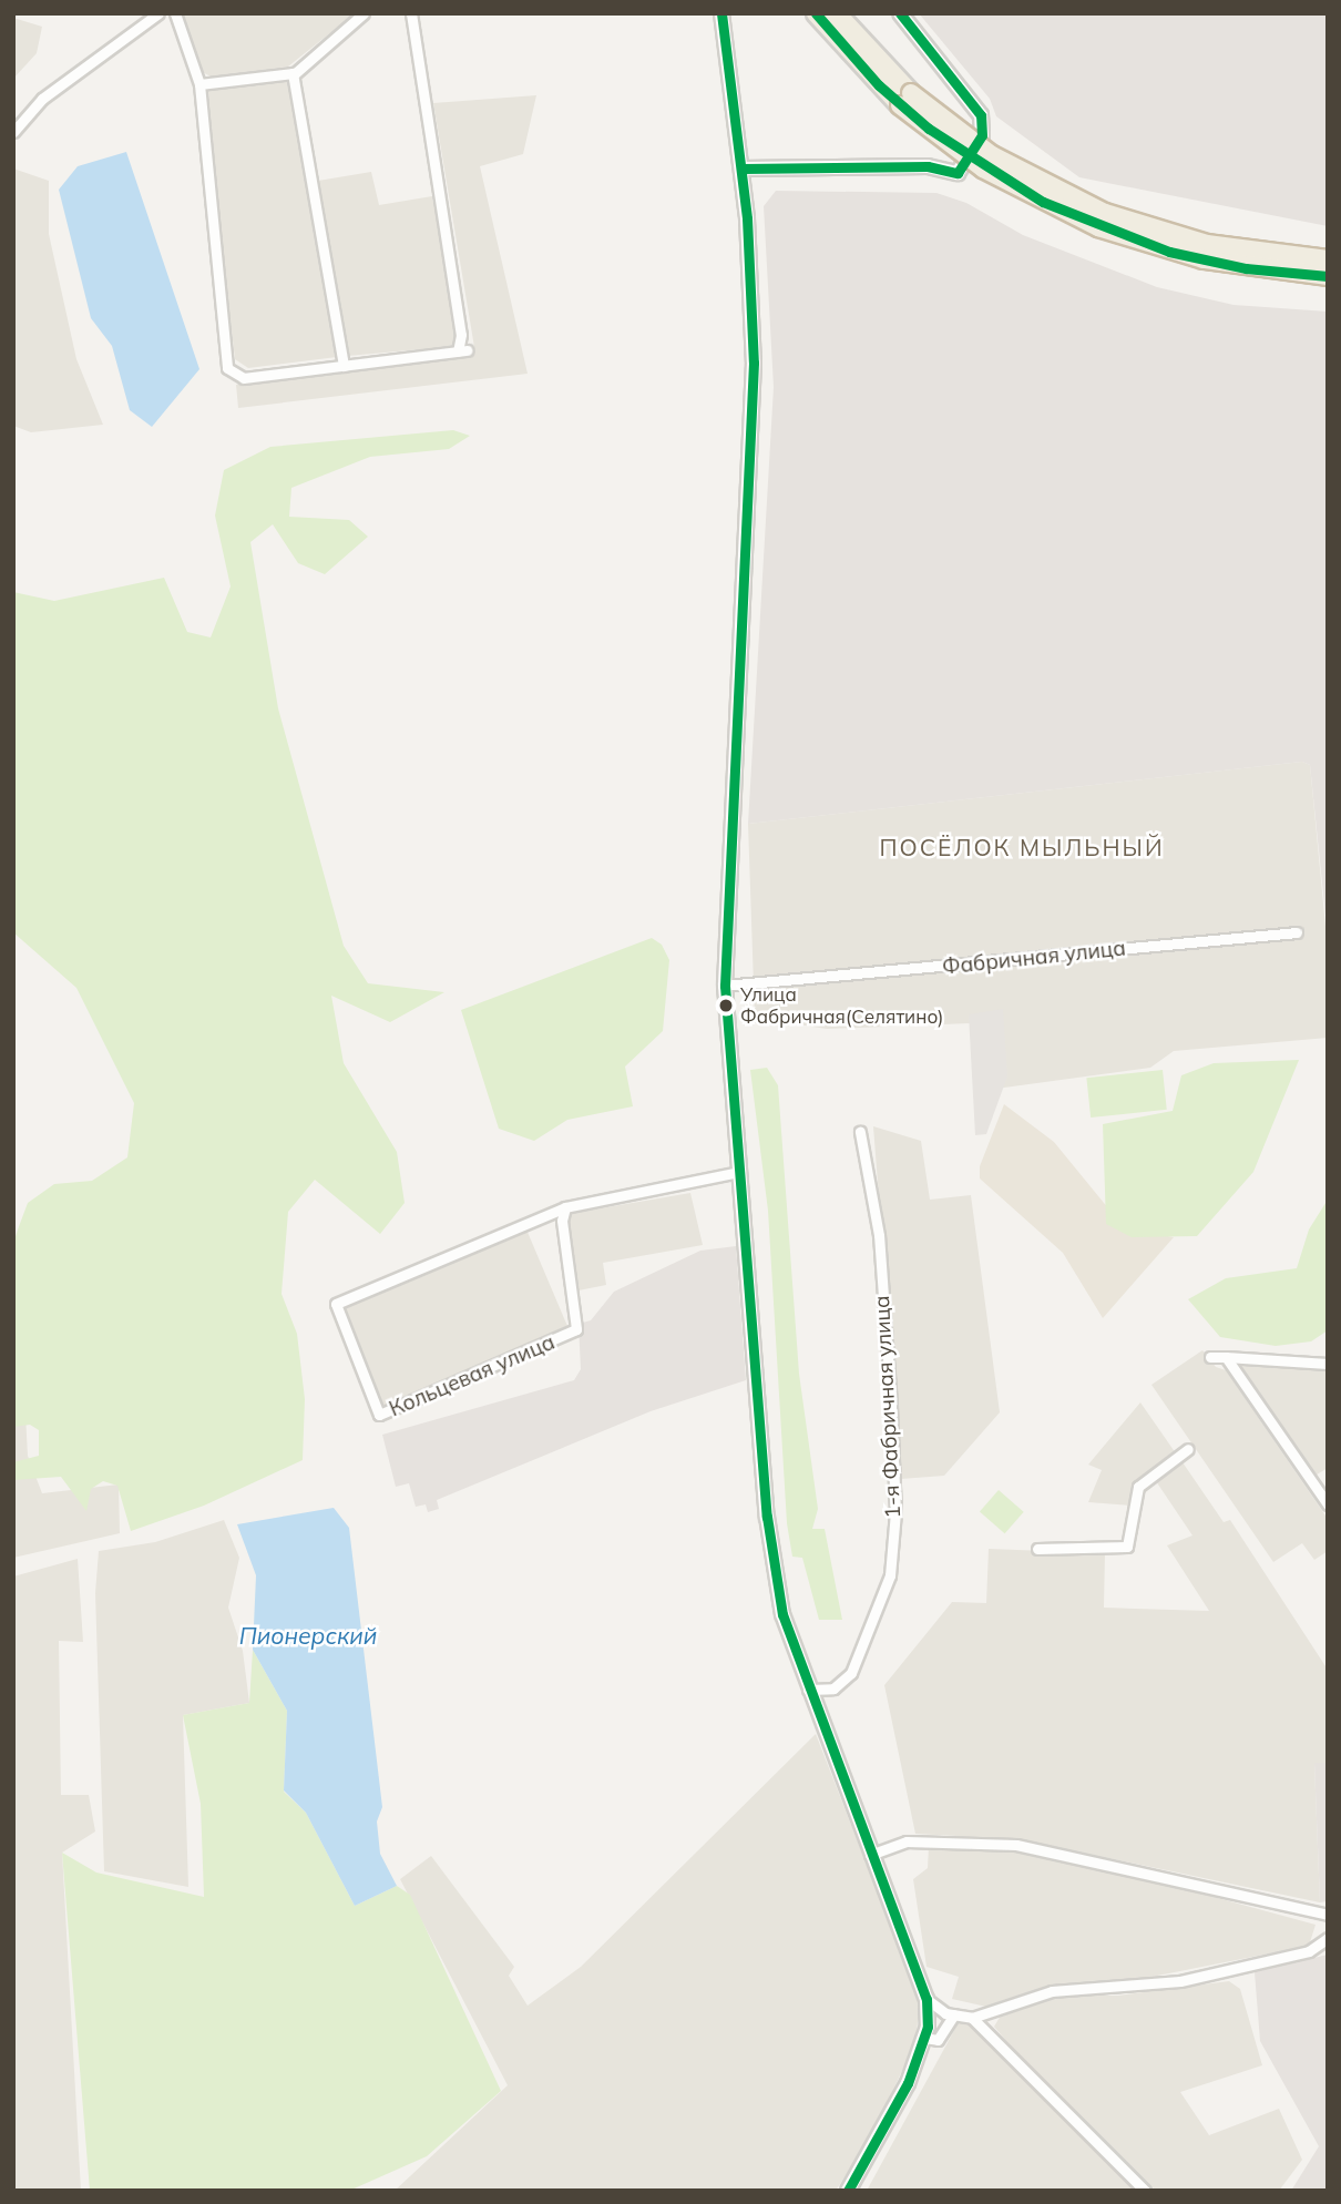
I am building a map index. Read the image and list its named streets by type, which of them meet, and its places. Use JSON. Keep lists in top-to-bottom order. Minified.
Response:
{"streets":{"street":["Фабричная улица","Кольцевая улица","1-я Фабричная улица"]},"districts":["ПОСЁЛОК МЫЛЬНЫЙ"],"water":["Пионерский"],"places":["Улица Фабричная(Селятино)"]}
